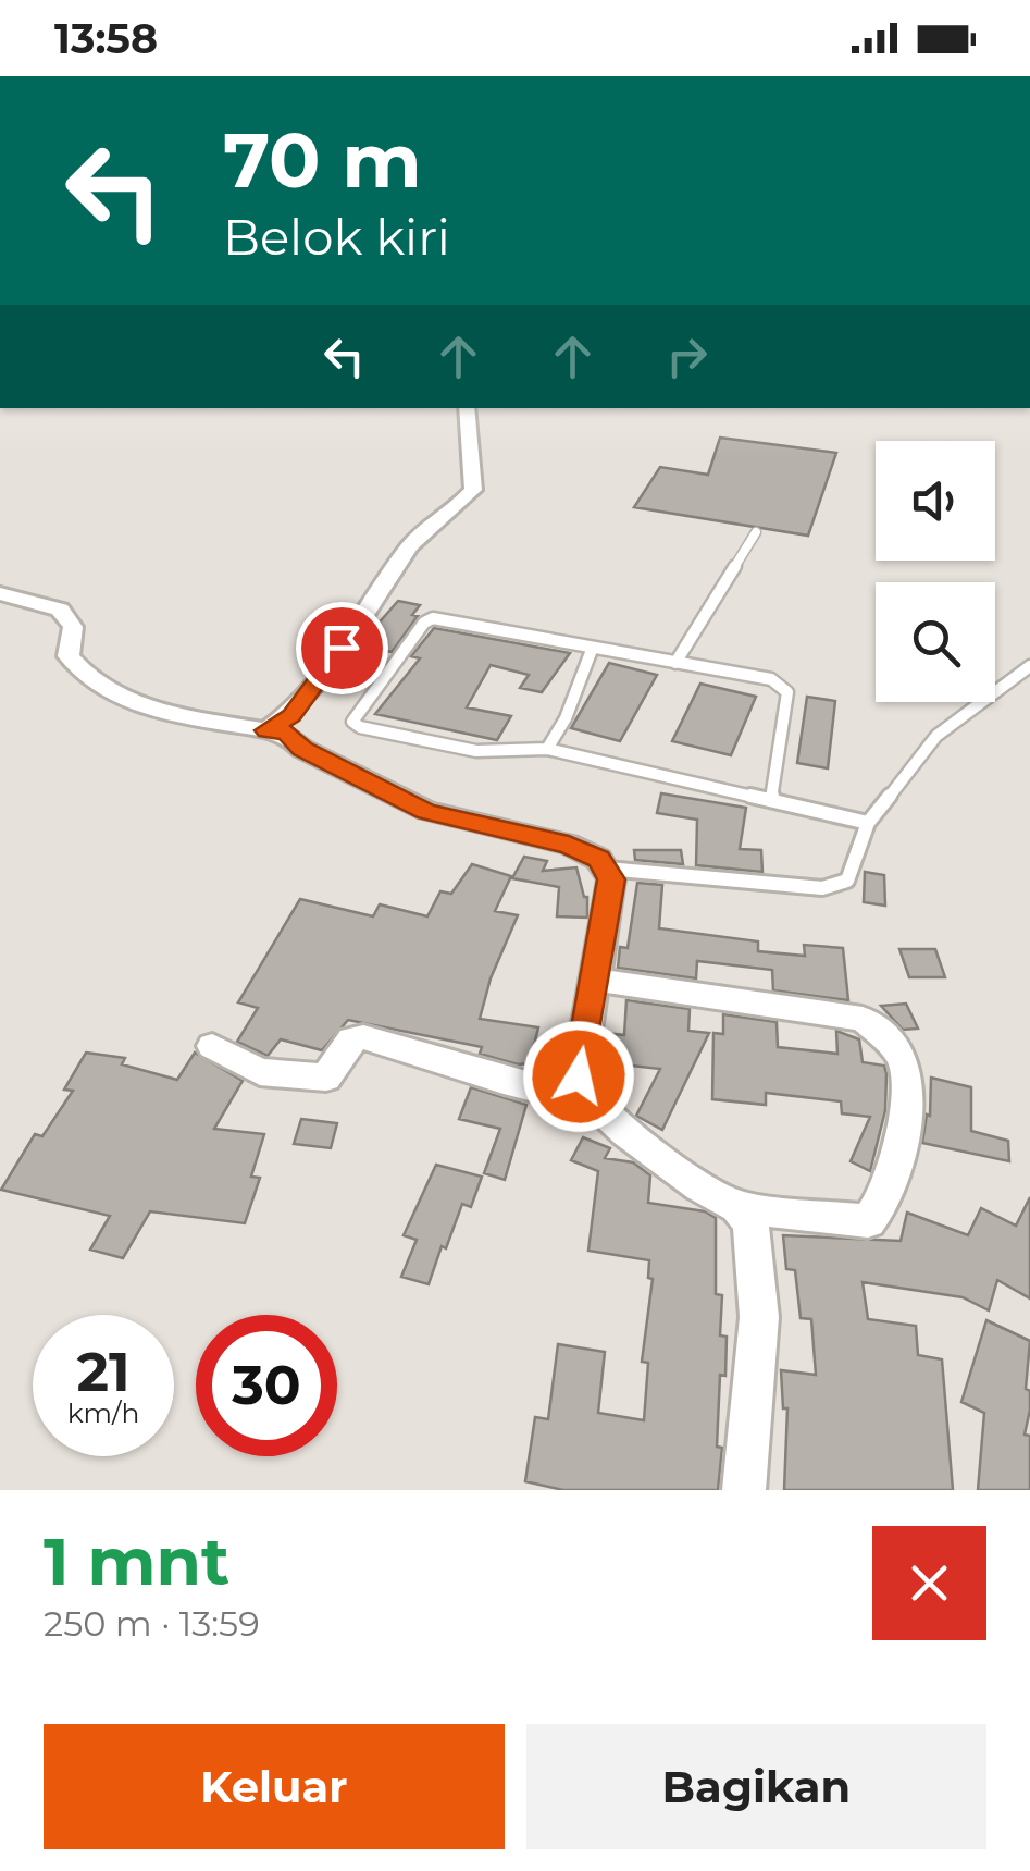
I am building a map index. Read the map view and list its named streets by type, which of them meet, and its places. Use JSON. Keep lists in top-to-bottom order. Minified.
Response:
{"page":{"status":"13:58","turn":["70 m","Belok kiri"],"speed":"21 km/h","limit":"30","heading":["1 mnt","250 m · 13:59"],"buttons":["Keluar","Bagikan"]}}
